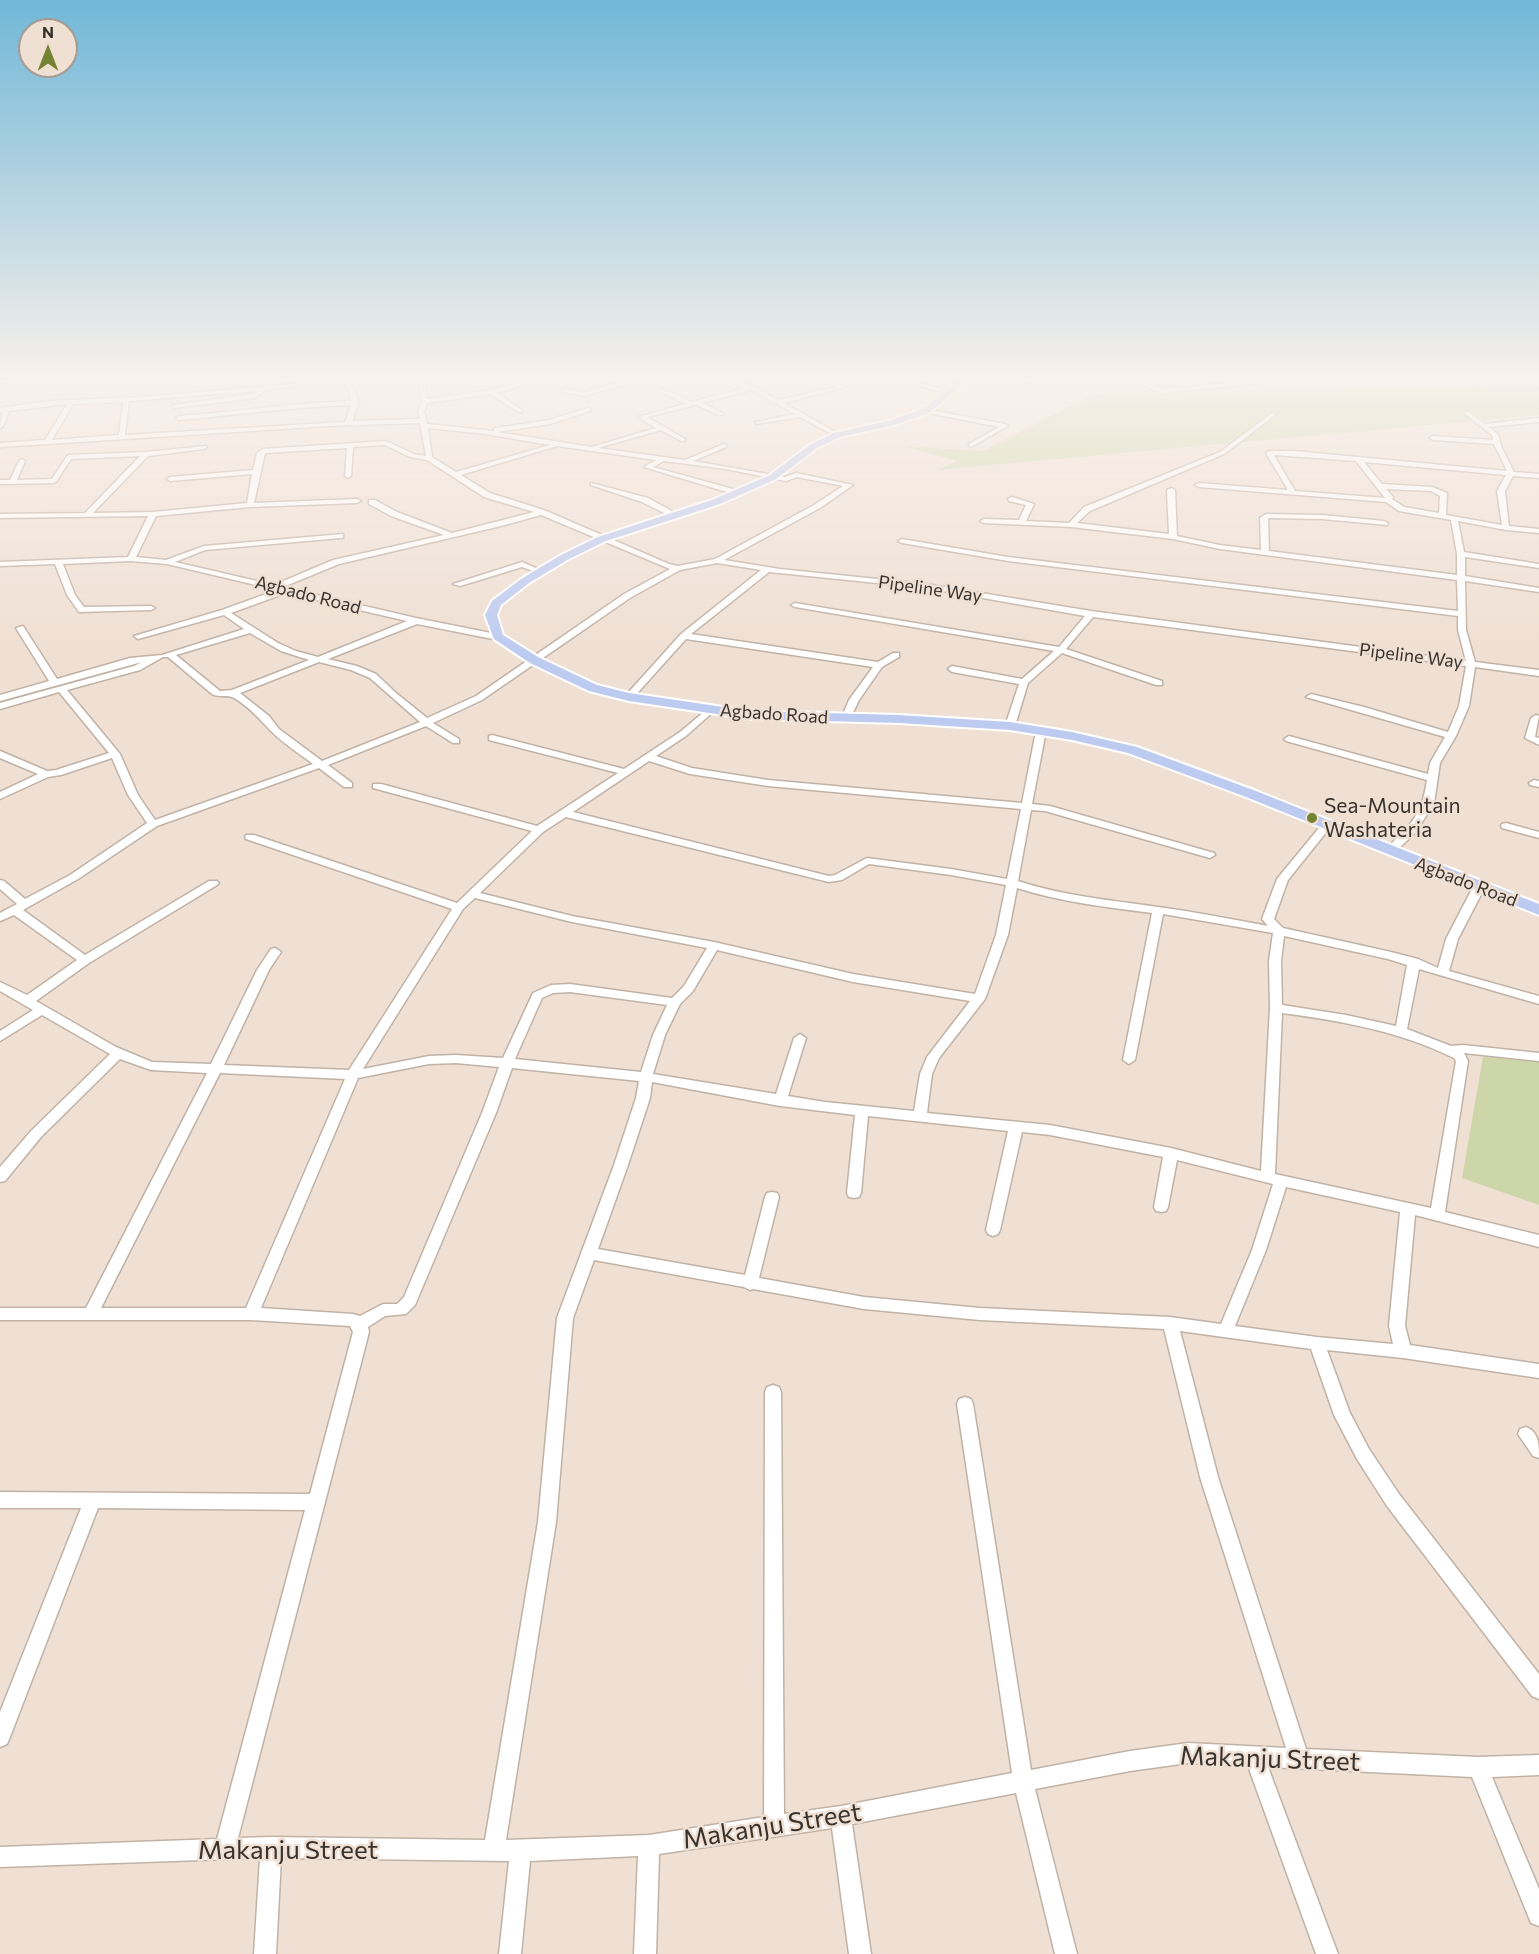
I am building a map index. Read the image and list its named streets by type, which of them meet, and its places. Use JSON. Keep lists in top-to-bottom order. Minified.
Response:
{"streets":{"main road":["Agbado Road"],"street":["Pipeline Way","Makanju Street"]},"places":["Sea-Mountain Washateria"],"north":"top"}
